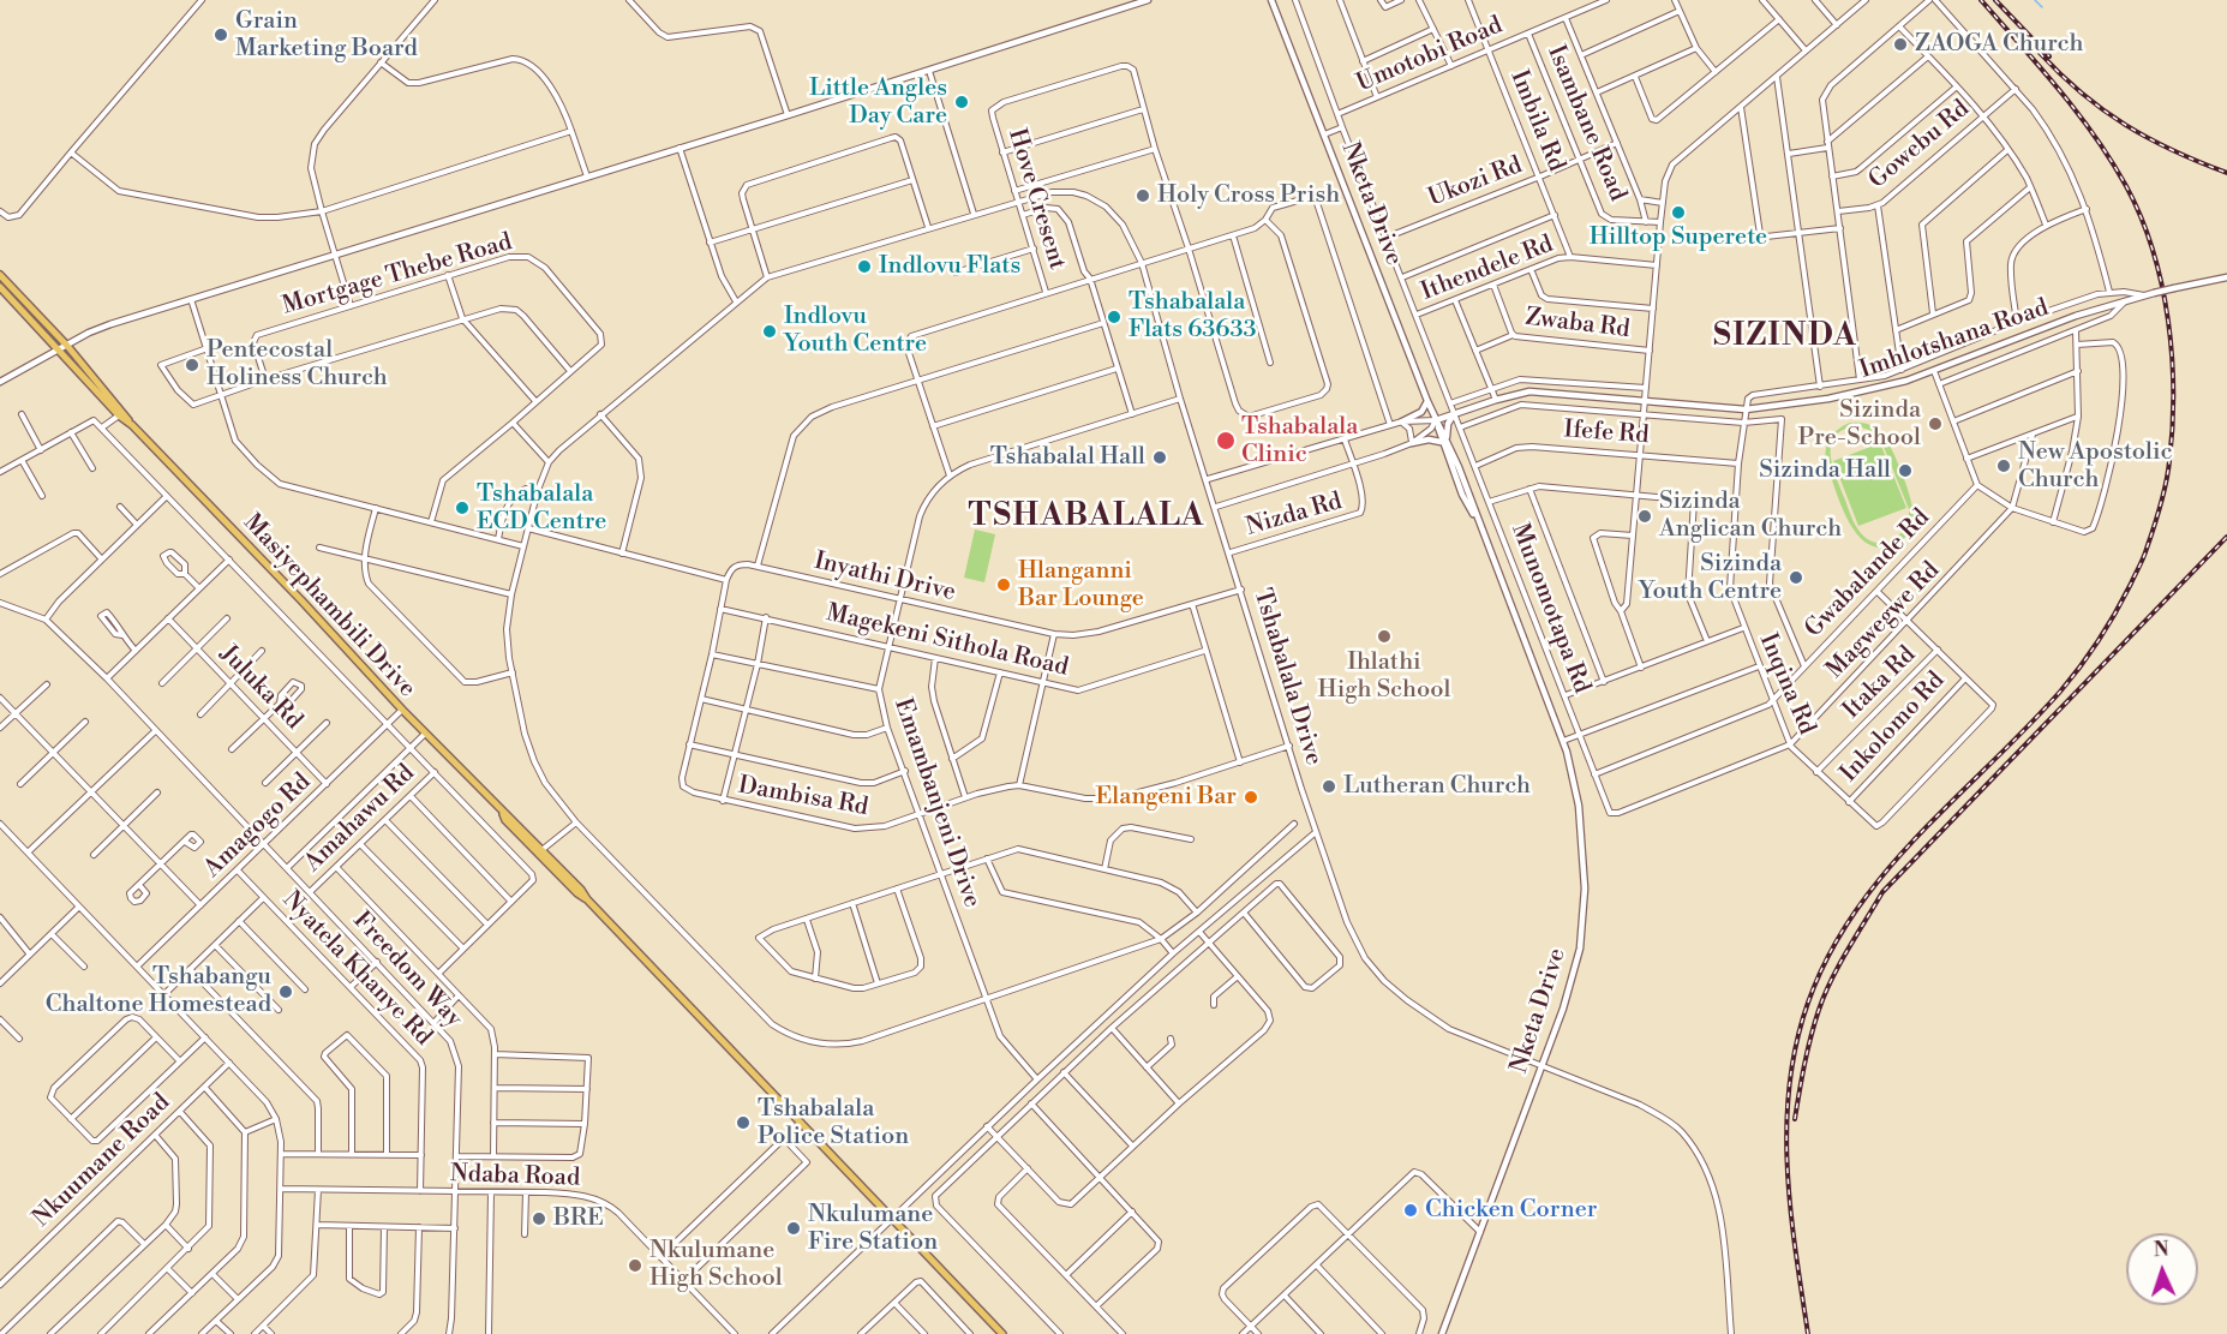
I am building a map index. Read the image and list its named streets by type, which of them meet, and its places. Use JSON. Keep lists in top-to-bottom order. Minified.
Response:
{"streets":{"main road":["Masiyephambili Drive"],"street":["Umotobi Road","Imbila Rd","Isambane Road","Gowebu Rd","Ukozi Rd","Hove Cresent","Nketa Drive","Ithendele Rd","Mortgage Thebe Road","Zwaba Rd","Imhlotshana Road","Ifefe Rd","Nizda Rd","Gwabalande Rd","Inyathi Drive","Munomotapa Rd","Magwegwe Rd","Magekeni Sithola Road","Tshabalala Drive","Itaka Rd","Inqina Rd","Juluka Rd","Inkolomo Rd","Dambisa Rd","Emambanjeni Drive","Amahawu Rd","Amagogo Rd","Nyatela Khanye Rd","Freedom Way","Nkuumane Road","Ndaba Road"]},"crossings":[["Umotobi Road","Imbila Rd"],["Umotobi Road","Isambane Road"],["Umotobi Road","Ukozi Rd"],["Umotobi Road","Munomotapa Rd"],["Imbila Rd","Ukozi Rd"],["Imbila Rd","Ithendele Rd"],["Isambane Road","Ukozi Rd"],["Hove Cresent","Tshabalala Drive"],["Nketa Drive","Imhlotshana Road"],["Nketa Drive","Tshabalala Drive"],["Ithendele Rd","Zwaba Rd"],["Ithendele Rd","Munomotapa Rd"],["Imhlotshana Road","Munomotapa Rd"],["Imhlotshana Road","Inqina Rd"],["Ifefe Rd","Munomotapa Rd"],["Ifefe Rd","Inqina Rd"],["Nizda Rd","Tshabalala Drive"],["Gwabalande Rd","Munomotapa Rd"],["Gwabalande Rd","Inqina Rd"],["Inyathi Drive","Tshabalala Drive"],["Inyathi Drive","Emambanjeni Drive"],["Masiyephambili Drive","Amagogo Rd"],["Munomotapa Rd","Magwegwe Rd"],["Magwegwe Rd","Inqina Rd"],["Magekeni Sithola Road","Emambanjeni Drive"],["Tshabalala Drive","Emambanjeni Drive"],["Itaka Rd","Inqina Rd"],["Inqina Rd","Inkolomo Rd"],["Juluka Rd","Amagogo Rd"],["Dambisa Rd","Emambanjeni Drive"],["Amahawu Rd","Freedom Way"],["Amagogo Rd","Nyatela Khanye Rd"],["Amagogo Rd","Freedom Way"],["Nyatela Khanye Rd","Ndaba Road"],["Freedom Way","Ndaba Road"]],"districts":["SIZINDA","TSHABALALA"],"places":["Grain Marketing Board","ZAOGA Church","Little Angles Day Care","Holy Cross Prish","Hilltop Superete","Indlovu Flats","Tshabalala Flats 63633","Indlovu Youth Centre","Pentecostal Holiness Church","Sizinda Pre-School","Tshabalala Clinic","Tshabalal Hall","New Apostolic Church","Sizinda Hall","Tshabalala ECD Centre","Sizinda Anglican Church","Sizinda Youth Centre","Hlanganni Bar Lounge","Ihlathi High School","Lutheran Church","Elangeni Bar","Tshabangu Chaltone Homestead","Tshabalala Police Station","Chicken Corner","BRE","Nkulumane Fire Station","Nkulumane High School"],"north":"top"}
